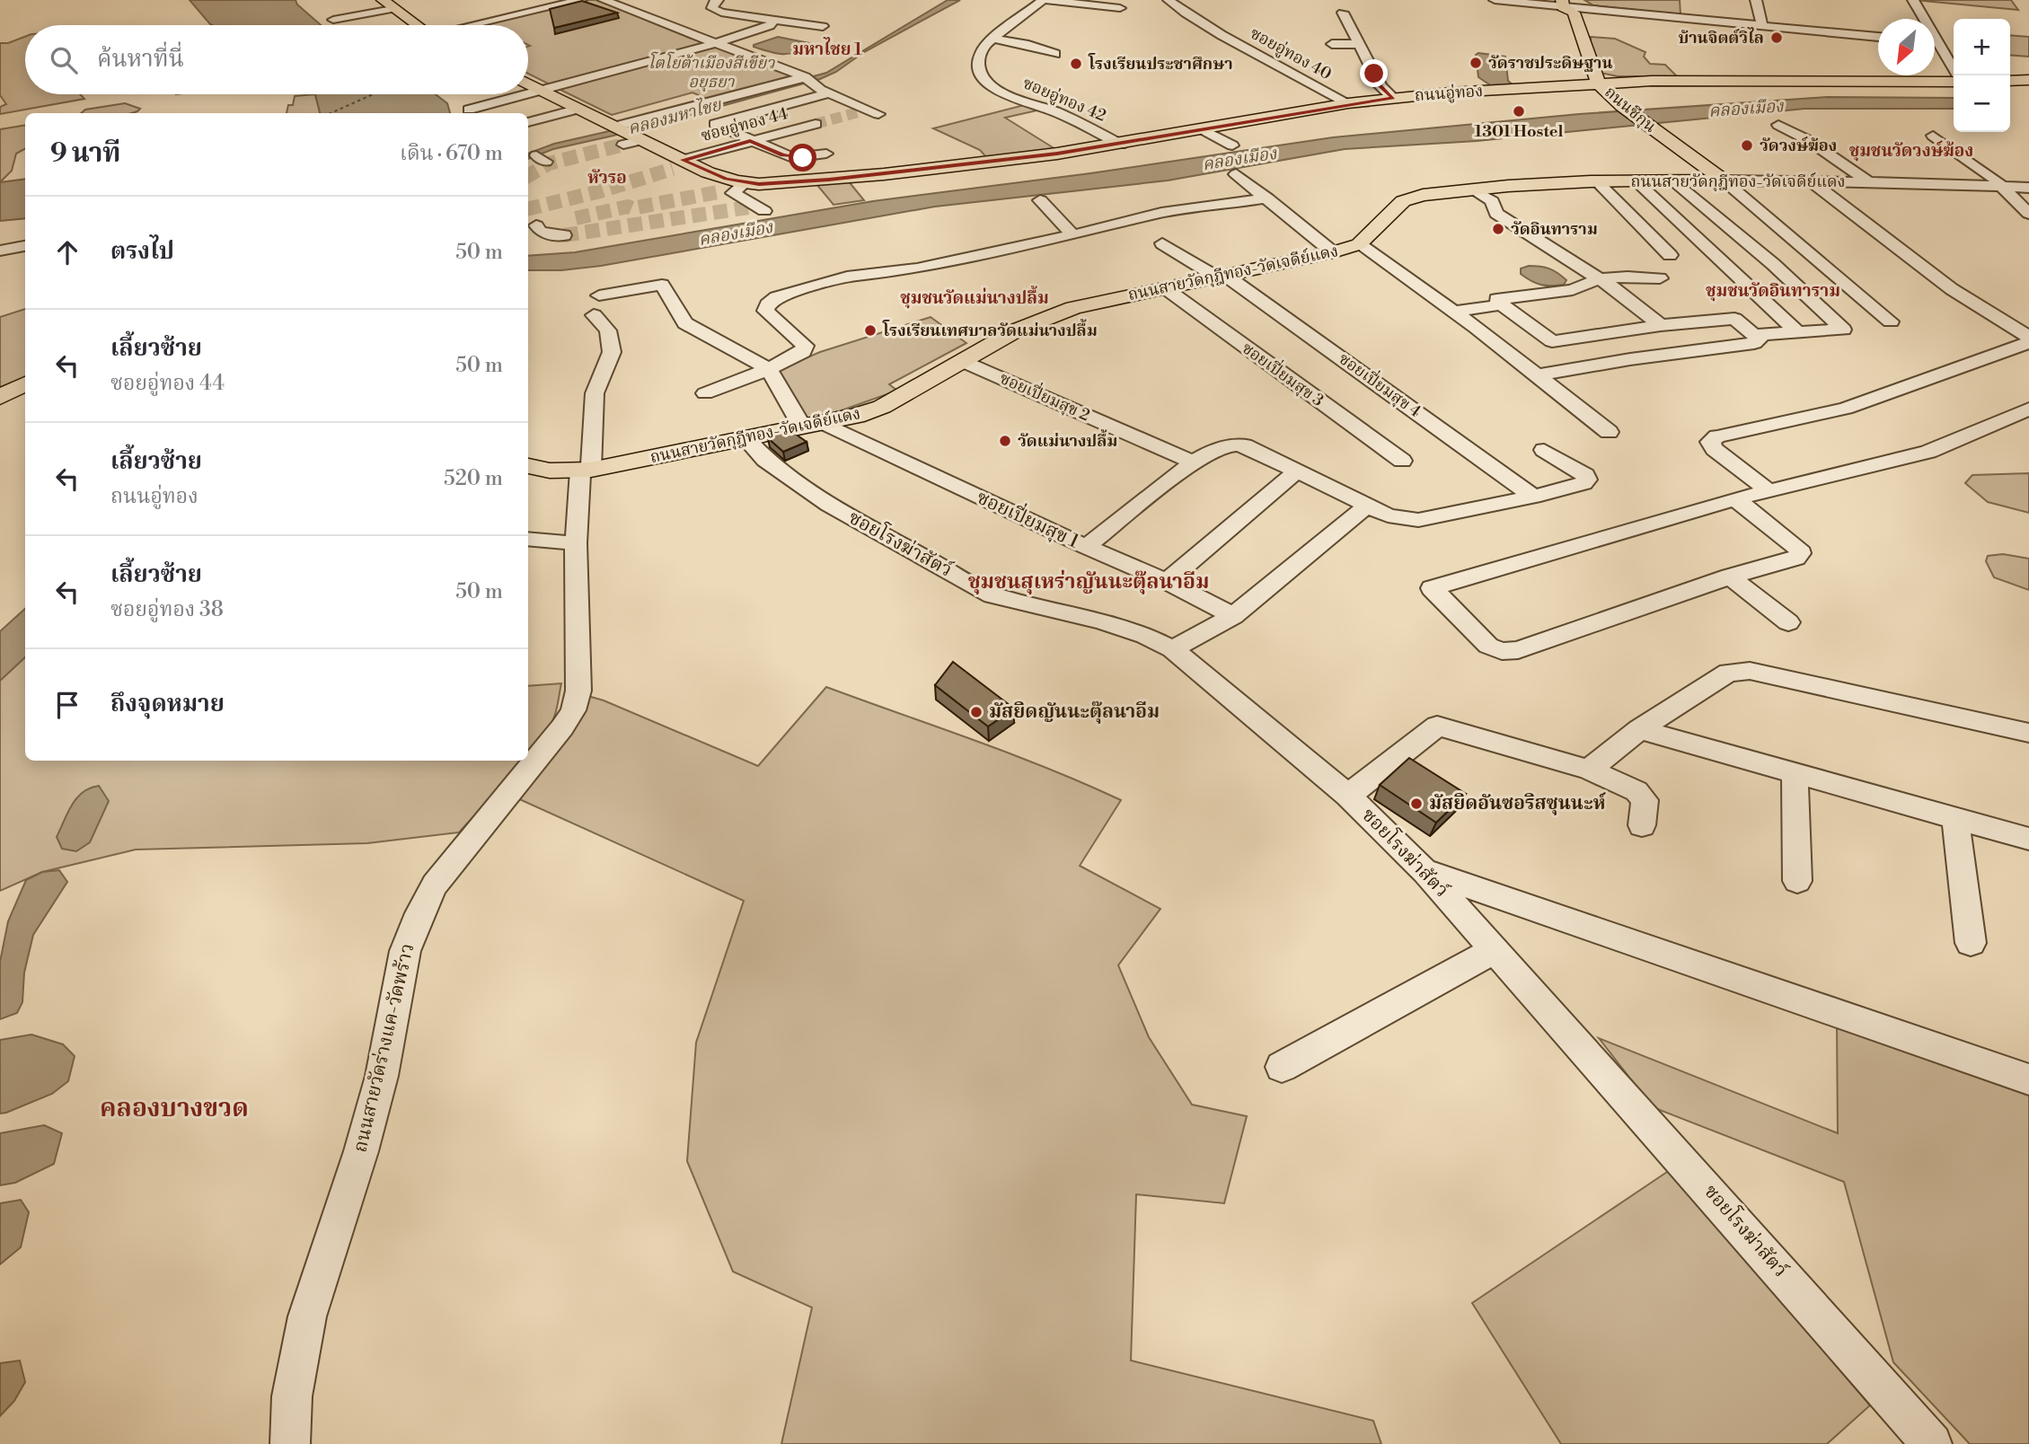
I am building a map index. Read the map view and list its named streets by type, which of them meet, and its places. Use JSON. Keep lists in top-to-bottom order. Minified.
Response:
{"streets":{"main road":["ถนนอู่ทอง","ถนนชีกุน","ถนนสายวัดกุฎีทอง-วัดเจดีย์แดง"],"street":["ซอยอู่ทอง 40","ซอยอู่ทอง 42","ซอยอู่ทอง 44","ซอยเปี่ยมสุข 3","ซอยเปี่ยมสุข 4","ซอยเปี่ยมสุข 2","ซอยเปี่ยมสุข 1","ซอยโรงฆ่าสัตว์","ถนนสายวัดร่างแค-วัดพร้าว"]},"crossings":[["ซอยอู่ทอง 40","ถนนอู่ทอง"],["ถนนอู่ทอง","ซอยอู่ทอง 42"],["ถนนอู่ทอง","ถนนชีกุน"],["ถนนอู่ทอง","ซอยอู่ทอง 44"],["ถนนชีกุน","ถนนสายวัดกุฎีทอง-วัดเจดีย์แดง"],["ถนนสายวัดกุฎีทอง-วัดเจดีย์แดง","ซอยเปี่ยมสุข 3"],["ถนนสายวัดกุฎีทอง-วัดเจดีย์แดง","ซอยเปี่ยมสุข 4"],["ถนนสายวัดกุฎีทอง-วัดเจดีย์แดง","ซอยเปี่ยมสุข 2"],["ถนนสายวัดกุฎีทอง-วัดเจดีย์แดง","ซอยเปี่ยมสุข 1"],["ถนนสายวัดกุฎีทอง-วัดเจดีย์แดง","ซอยโรงฆ่าสัตว์"],["ถนนสายวัดกุฎีทอง-วัดเจดีย์แดง","ถนนสายวัดร่างแค-วัดพร้าว"]],"districts":["มหาไชย 1","ชุมชนวัดวงษ์ฆ้อง","หัวรอ","ชุมชนวัดอินทาราม","ชุมชนวัดแม่นางปลื้ม","ชุมชนสุเหร่าญันนะตุ๊ลนาอีม","คลองบางขวด"],"water":["คลองเมือง","คลองมหาไชย"],"parks":["โตโยต้าเมืองสีเขียว อยุธยา"],"places":["บ้านจิตต์วิไล","วัดราชประดิษฐาน","โรงเรียนประชาศึกษา","1301 Hostel","วัดวงษ์ฆ้อง","วัดอินทาราม","โรงเรียนเทศบาลวัดแม่นางปลื้ม","วัดแม่นางปลื้ม","มัสยิดญันนะตุ๊ลนาอีม","มัสยิดอันซอริสซุนนะห์"],"north":"bottom left","page":{"map_buttons":["+","−"],"search":"ค้นหาที่นี่","heading":["9 นาที","เดิน · 670 m"],"list":[["ตรงไป","50 m"],["เลี้ยวซ้าย","ซอยอู่ทอง 44","50 m"],["เลี้ยวซ้าย","ถนนอู่ทอง","520 m"],["เลี้ยวซ้าย","ซอยอู่ทอง 38","50 m"],"ถึงจุดหมาย"]}}
